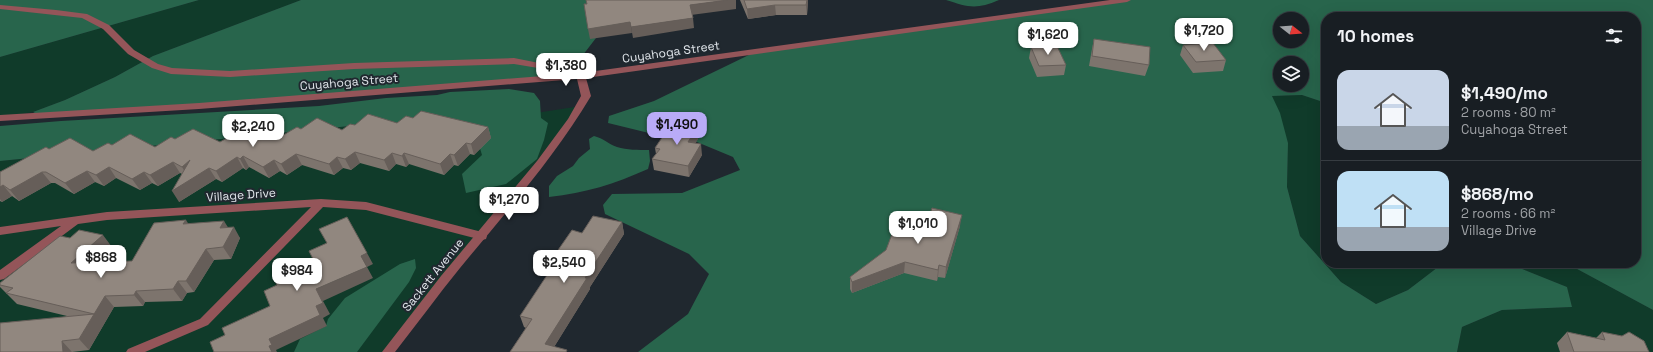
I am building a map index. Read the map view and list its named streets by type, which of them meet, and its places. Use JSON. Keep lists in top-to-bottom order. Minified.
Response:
{"streets":{"street":["Cuyahoga Street","Village Drive","Sackett Avenue"]},"crossings":[["Cuyahoga Street","Sackett Avenue"],["Village Drive","Sackett Avenue"]],"north":"right","page":{"heading":"10 homes","price":["$1,720","$1,620","$1,380","$1,490","$2,240","$1,270","$1,010","$868","$2,540","$984"],"list":[{"name":"$1,490/mo","note":"2 rooms · 80 m² · Cuyahoga Street"},{"name":"$868/mo","note":"2 rooms · 66 m² · Village Drive"}]}}
